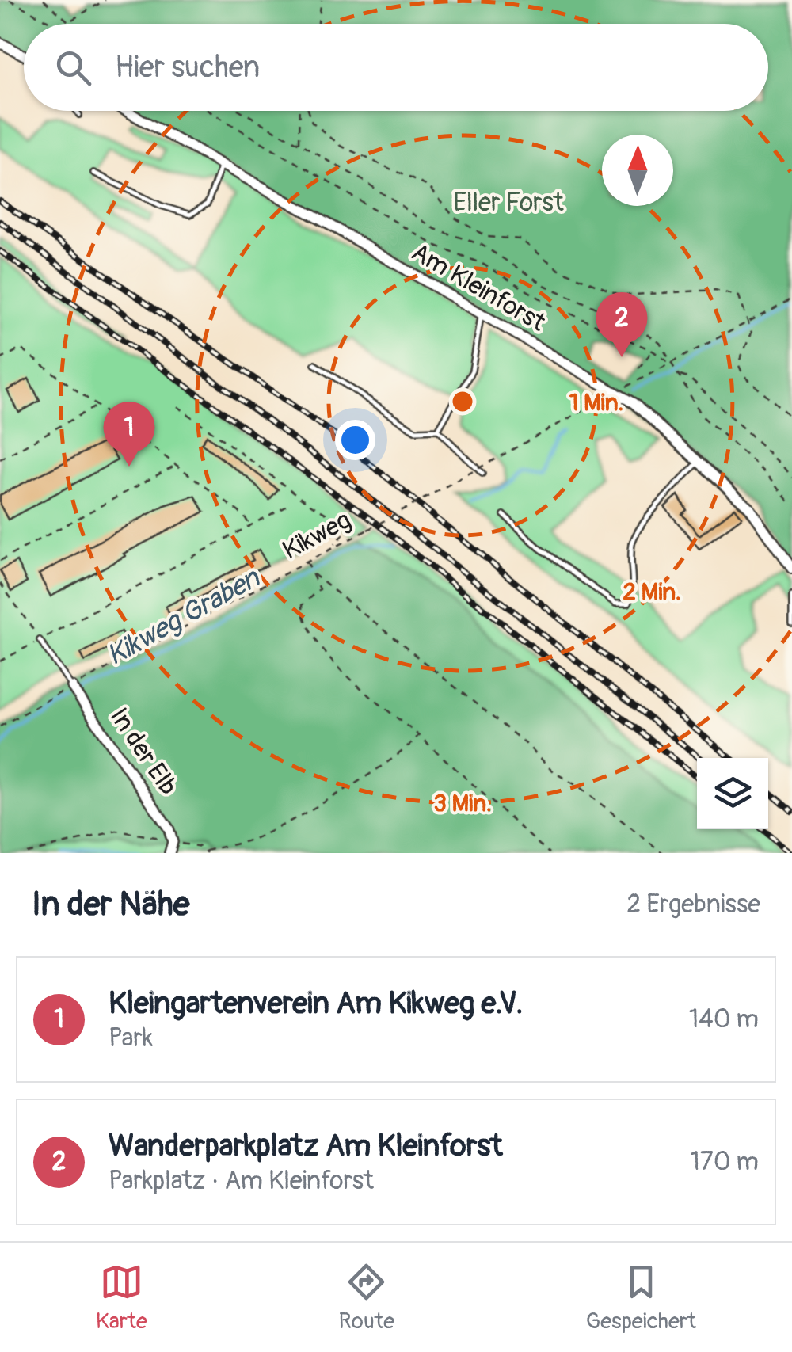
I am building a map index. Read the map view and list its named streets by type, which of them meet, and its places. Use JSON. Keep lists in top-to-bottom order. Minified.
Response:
{"streets":{"street":["Am Kleinforst","In der Elb"],"path":["Kikweg"]},"crossings":[["Am Kleinforst","Kikweg"],["Kikweg","In der Elb"]],"water":["Kikweg Graben"],"parks":["Eller Forst"],"north":"top","page":{"search":"Hier suchen","pins":["2","1"],"heading":["In der Nähe","2 Ergebnisse"],"list":[{"mark":"1","name":"Kleingartenverein Am Kikweg e.V.","note":"Park","value":"140 m"},{"mark":"2","name":"Wanderparkplatz Am Kleinforst","note":"Parkplatz · Am Kleinforst","value":"170 m"}],"nav":["Karte","Route","Gespeichert"]},"rings":["1 Min.","2 Min.","3 Min."]}
